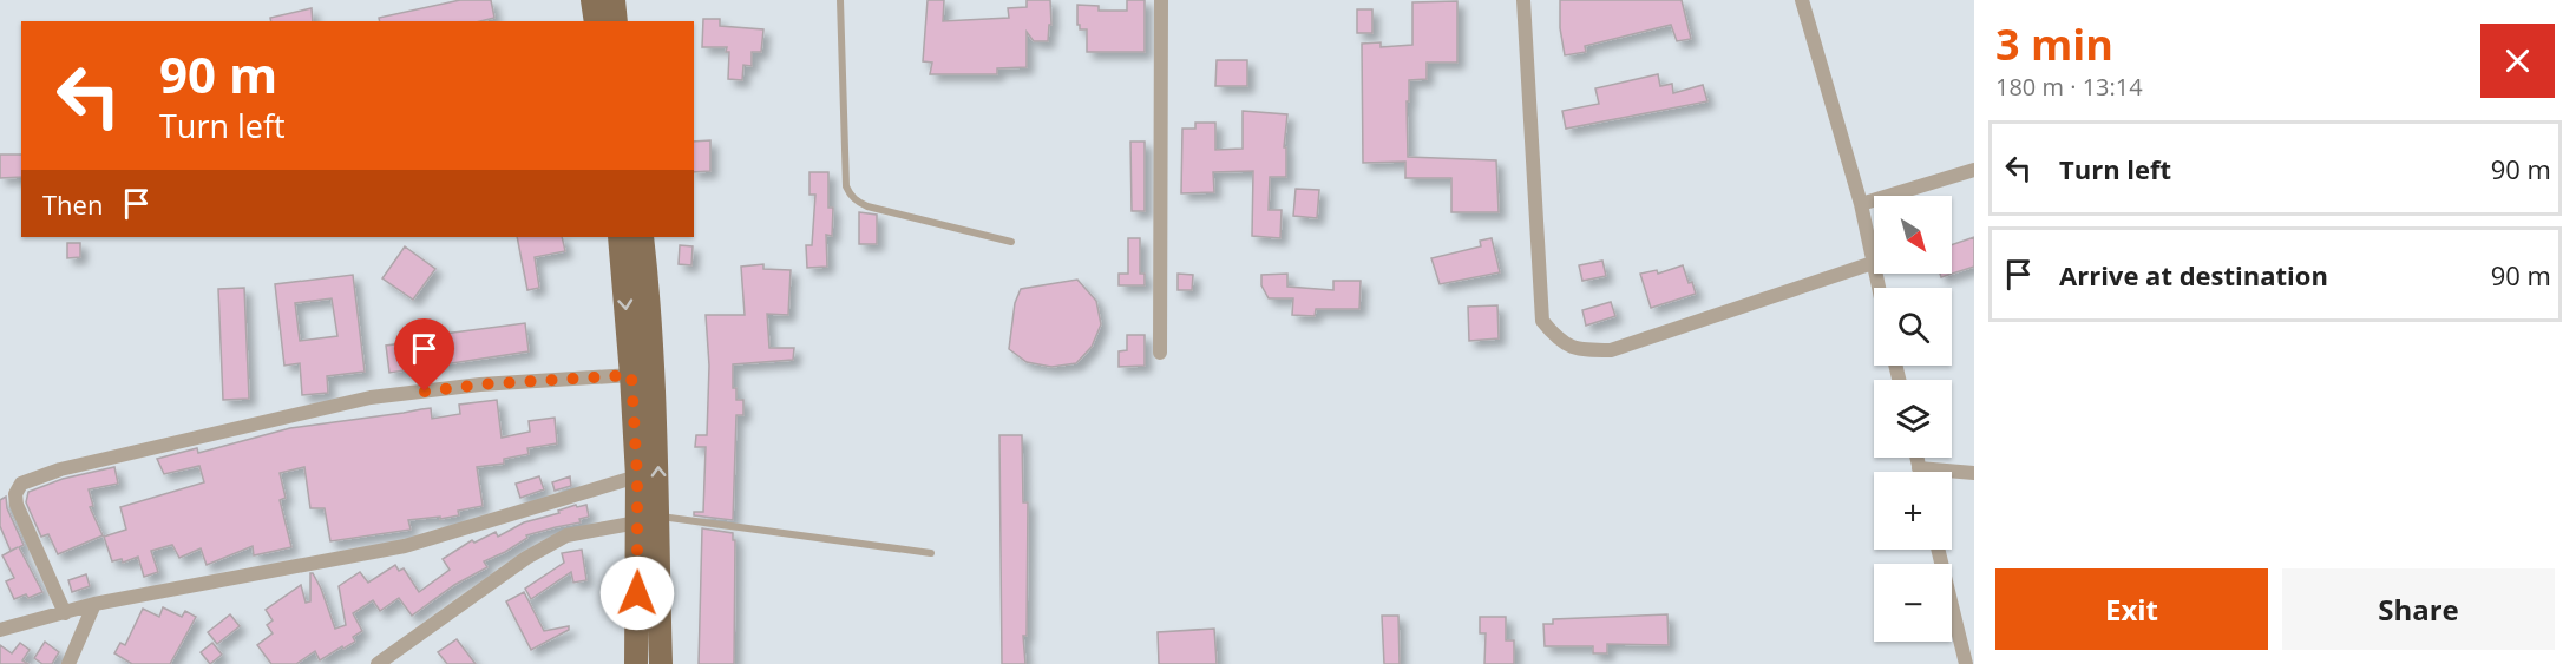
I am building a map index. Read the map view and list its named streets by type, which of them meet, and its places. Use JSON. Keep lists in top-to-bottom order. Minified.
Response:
{"north":"bottom right","page":{"heading":["3 min","180 m · 13:14"],"turn":["90 m","Turn left"],"list":[{"name":"Turn left","value":"90 m"},{"name":"Arrive at destination","value":"90 m"}],"then":"Then","map_buttons":["+","−"],"buttons":["Exit","Share"]}}
